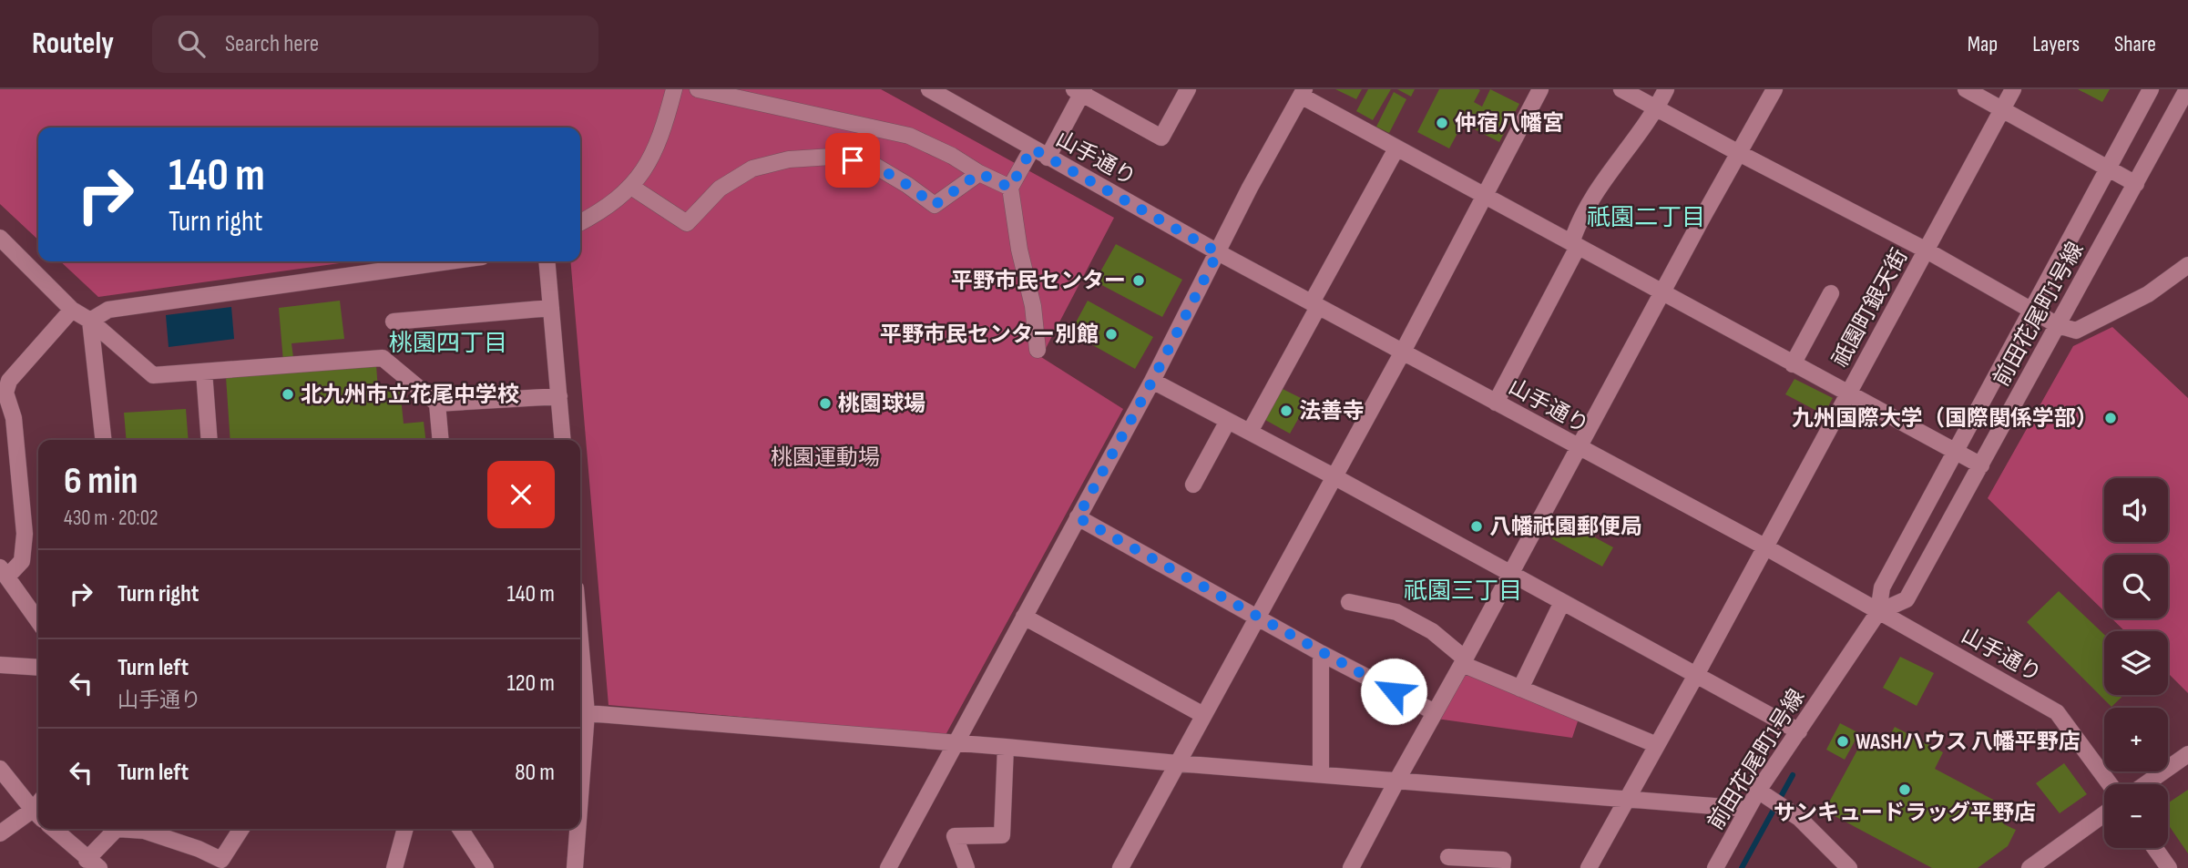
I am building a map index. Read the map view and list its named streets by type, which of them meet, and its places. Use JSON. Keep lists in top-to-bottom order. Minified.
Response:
{"streets":{"street":["山手通り","祇園町銀天街","前田花尾町1号線"]},"crossings":[["山手通り","祇園町銀天街"],["山手通り","前田花尾町1号線"]],"districts":["祇園二丁目","桃園四丁目","祇園三丁目"],"parks":["桃園運動場"],"places":["仲宿八幡宮","平野市民センター","平野市民センター別館","北九州市立花尾中学校","桃園球場","法善寺","九州国際大学（国際関係学部）","八幡祇園郵便局","WASHハウス 八幡平野店","サンキュードラッグ平野店"],"page":{"header":"Routely","search":"Search here","nav":["Map","Layers","Share"],"turn":["140 m","Turn right"],"heading":["6 min","430 m · 20:02"],"map_buttons":["+","−"],"list":[{"name":"Turn right","value":"140 m"},{"name":"Turn left","note":"山手通り","value":"120 m"},{"name":"Turn left","value":"80 m"}]}}
